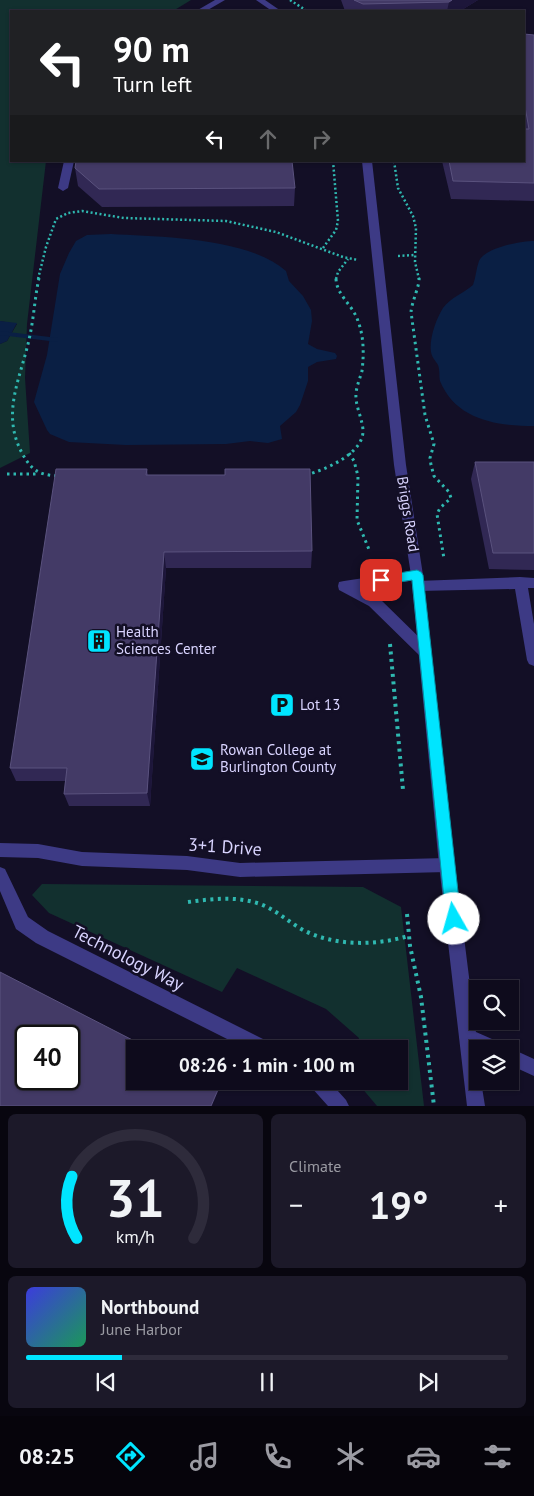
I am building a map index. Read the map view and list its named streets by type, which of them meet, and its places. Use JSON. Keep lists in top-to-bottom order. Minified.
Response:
{"streets":{"street":["Briggs Road","3+1 Drive","Technology Way"]},"crossings":[["Briggs Road","3+1 Drive"]],"places":{"building":["Health Sciences Center"],"parking":["Lot 13"],"school or university":["Rowan College at Burlington County"]},"page":{"turn":["90 m","Turn left"],"limit":"40","trip":"08:26 · 1 min · 100 m","tile":"Climate","heat":["−","19°","+"],"song":["Northbound","June Harbor"],"tabs":"08:25","gauge":["31","km/h"]}}
